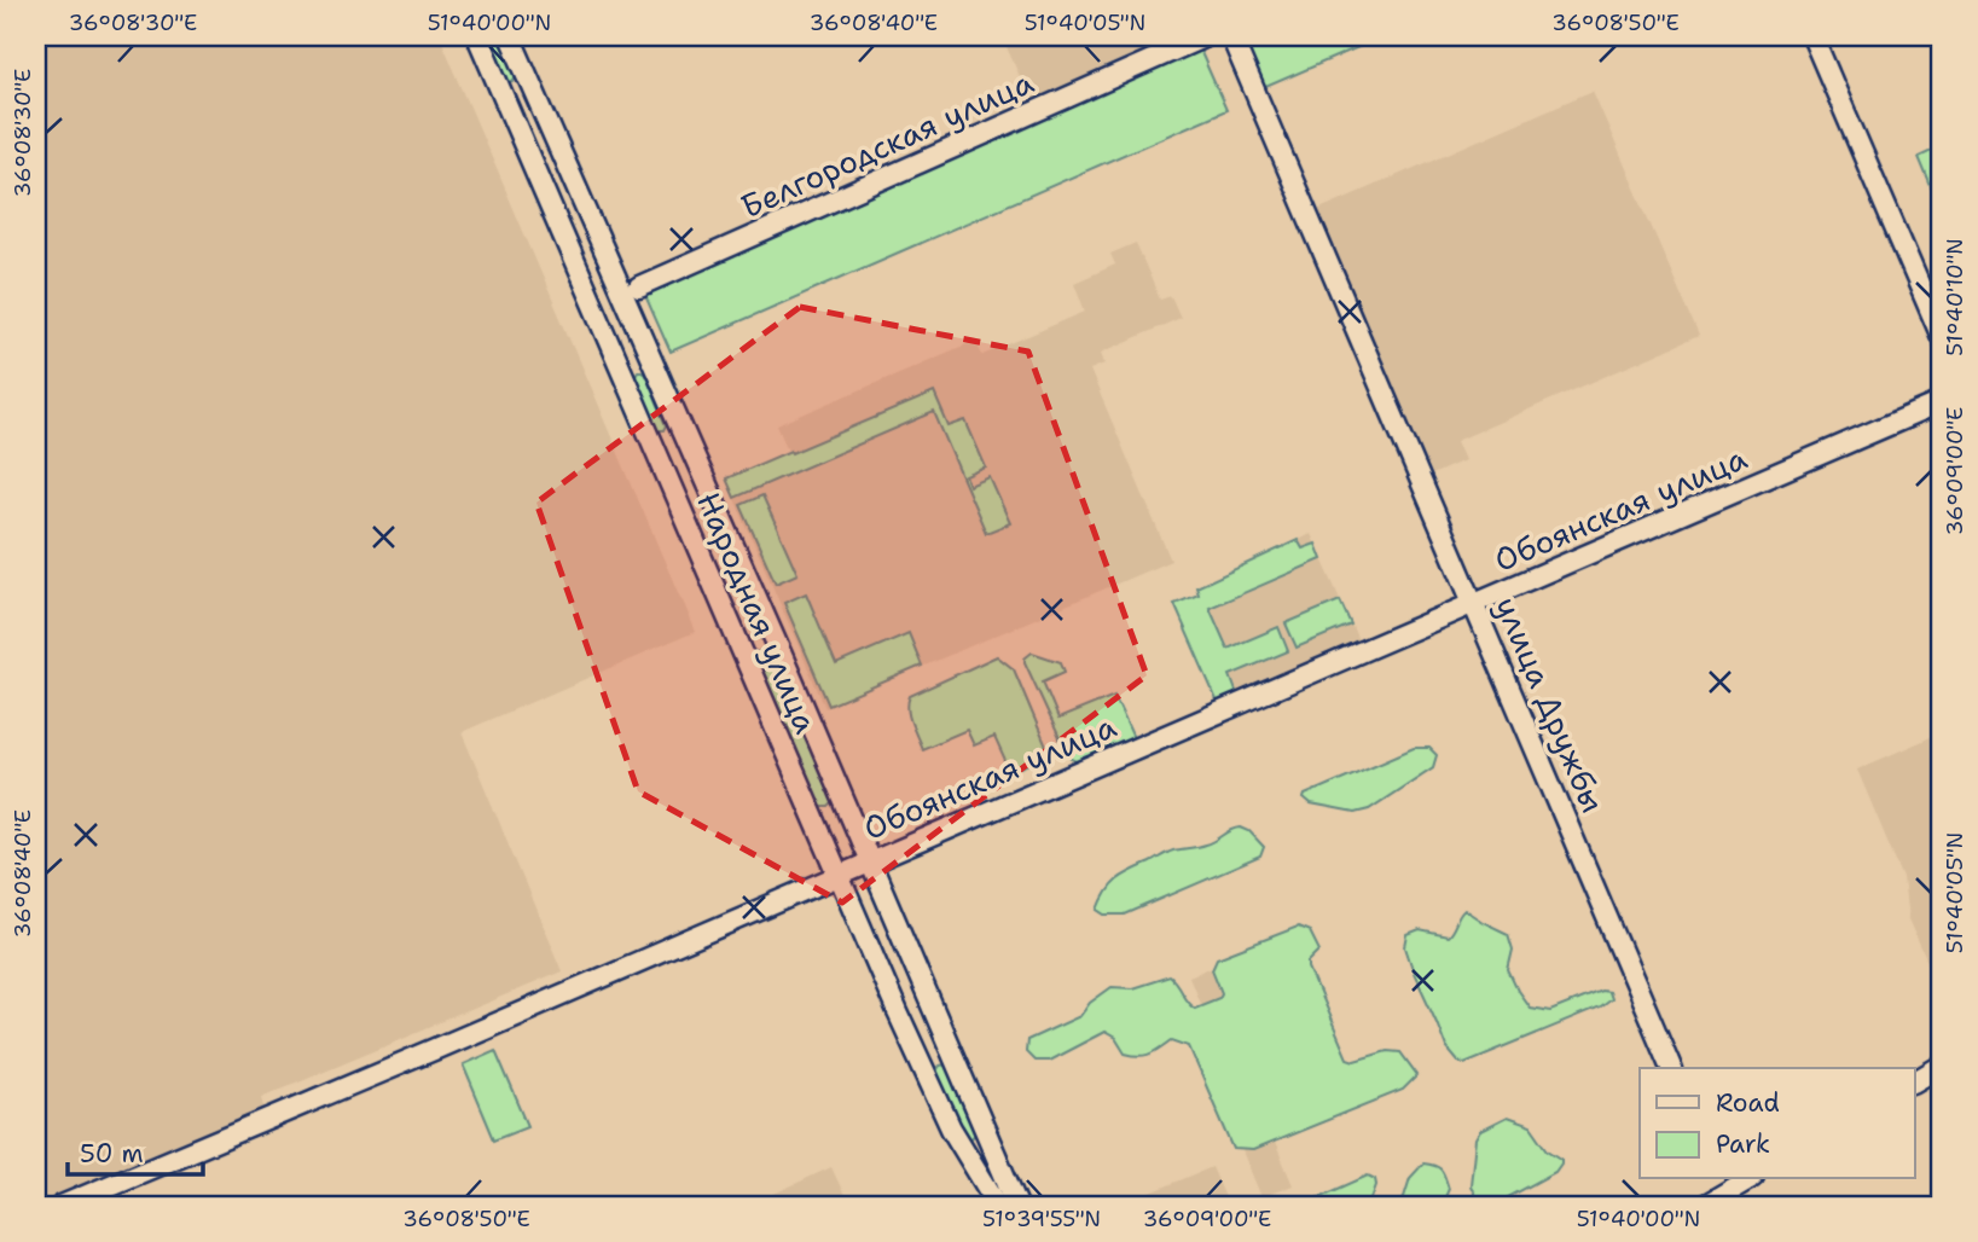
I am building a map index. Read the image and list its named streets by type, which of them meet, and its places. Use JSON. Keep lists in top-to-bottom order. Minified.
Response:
{"streets":{"street":["Белгородская улица","Обоянская улица","Народная улица","улица Дружбы"]},"crossings":[["Обоянская улица","Народная улица"],["Обоянская улица","улица Дружбы"]],"legend":["Road","Park"],"scale_bar":"50 m","coordinates":["36°08'30\"E","51°40'00\"N","36°08'40\"E","51°40'05\"N","36°08'50\"E","51°40'10\"N","36°09'00\"E","51°39'55\"N"]}
